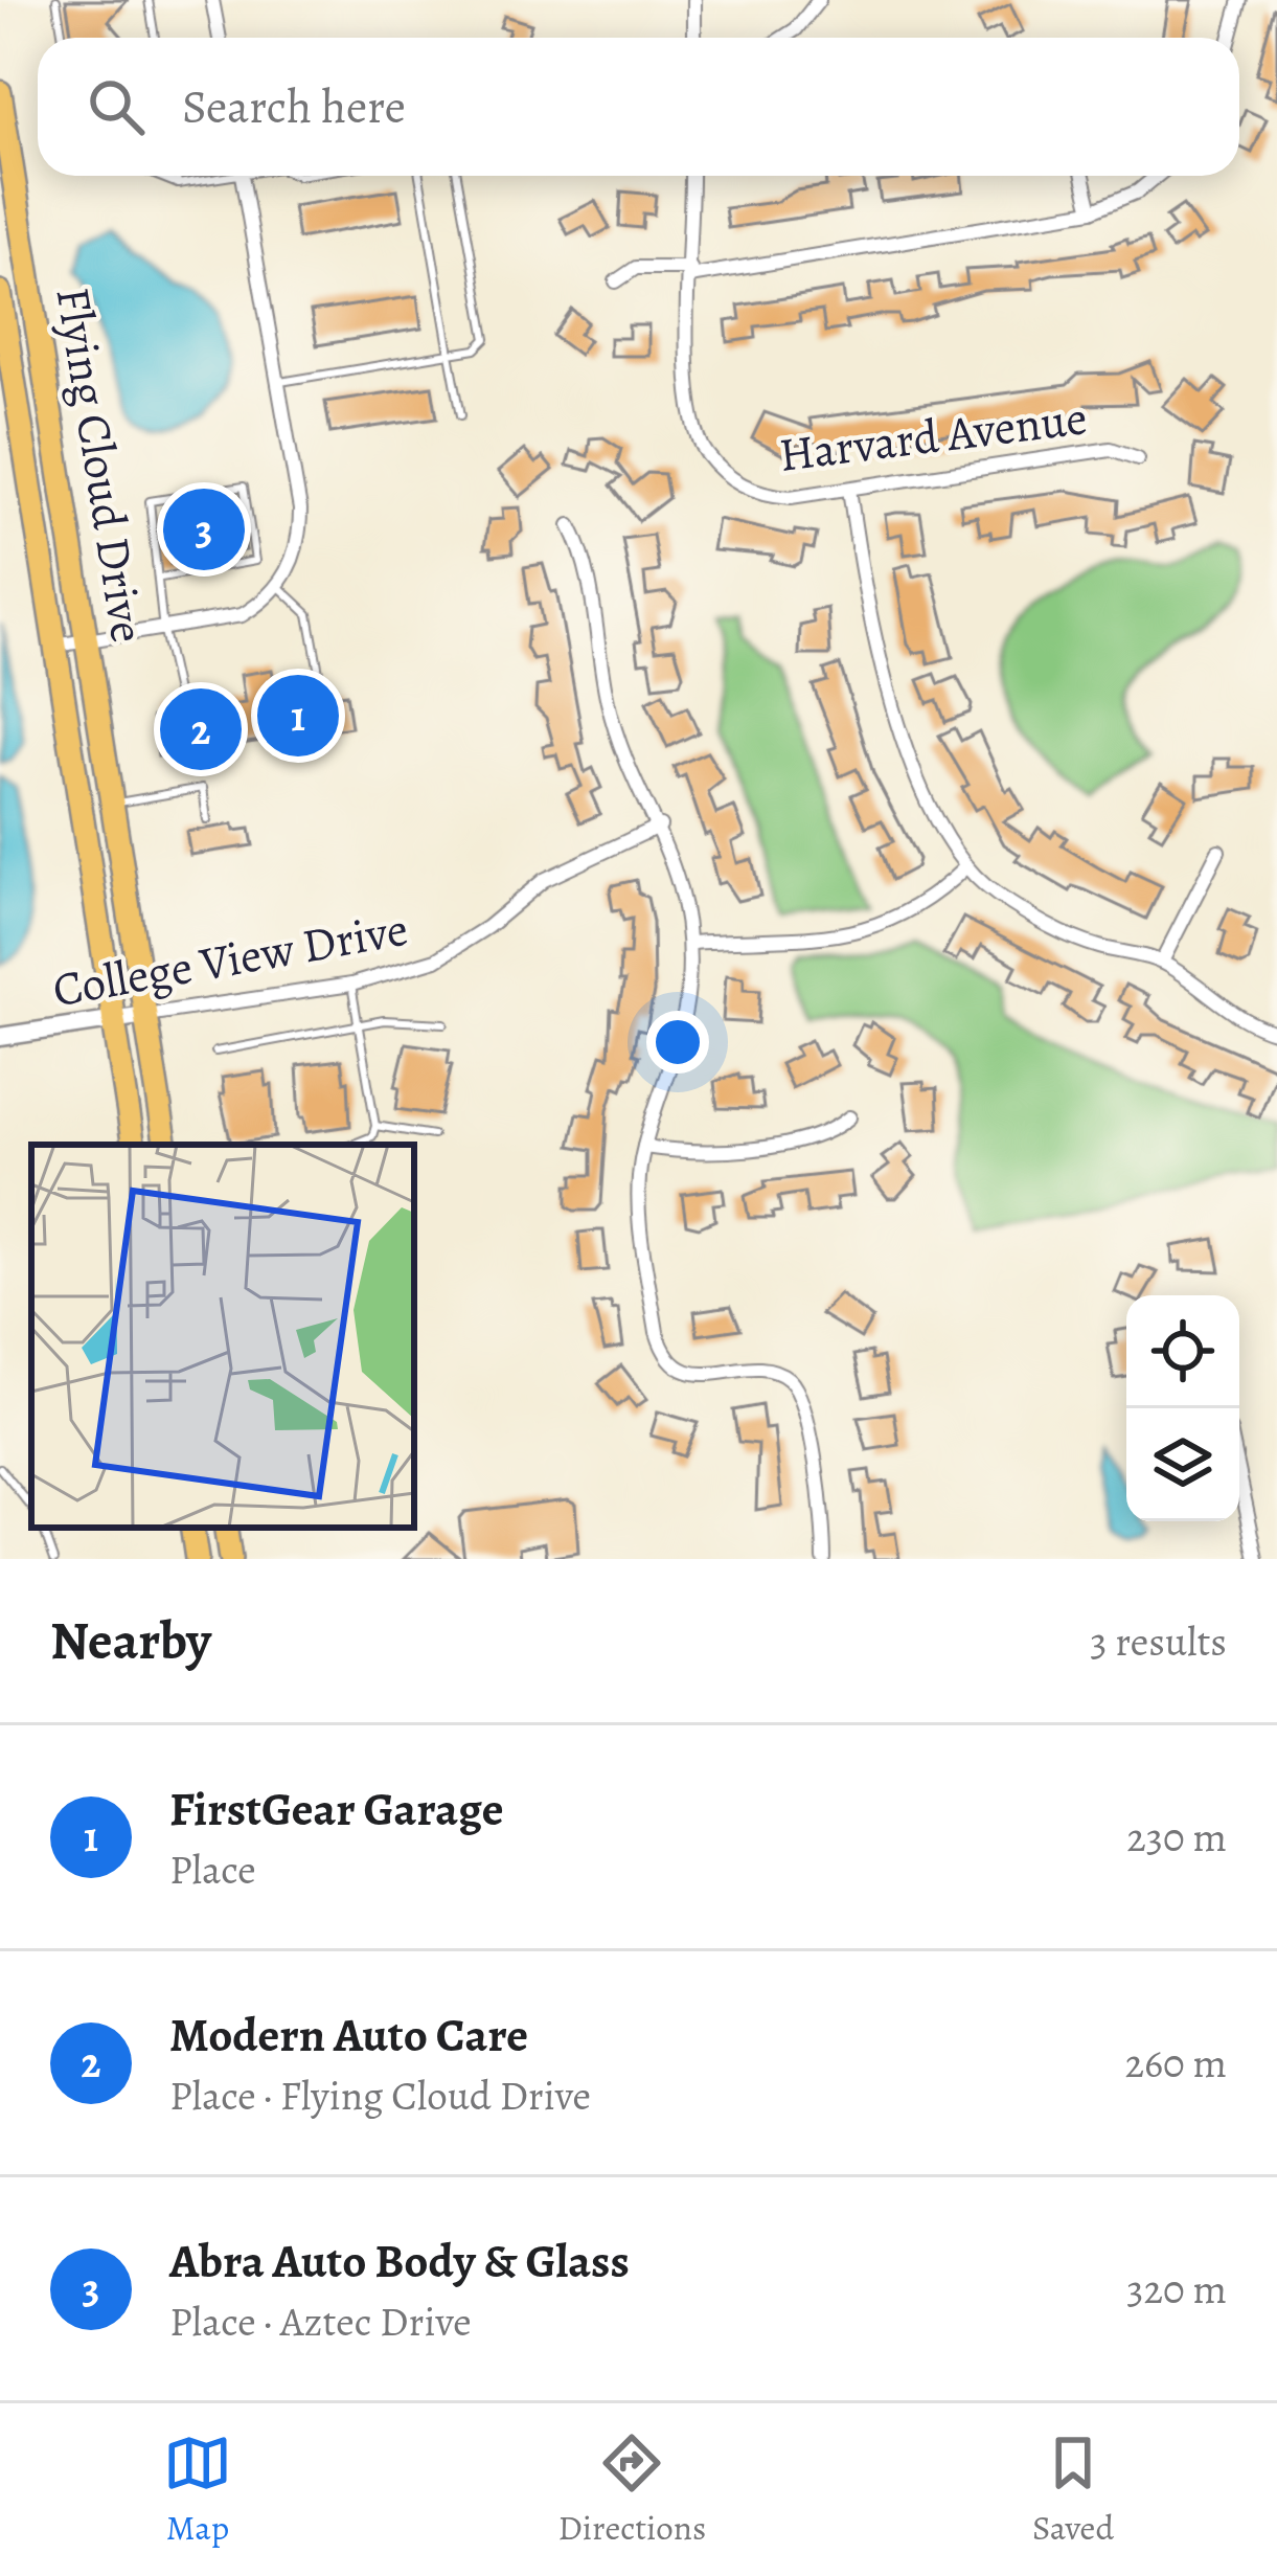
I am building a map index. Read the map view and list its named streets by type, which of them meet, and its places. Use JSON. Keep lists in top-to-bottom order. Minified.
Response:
{"streets":{"main road":["Flying Cloud Drive"],"street":["Harvard Avenue","College View Drive"]},"crossings":[["Flying Cloud Drive","College View Drive"]],"page":{"search":"Search here","pins":["3","1","2"],"heading":["Nearby","3 results"],"list":[{"mark":"1","name":"FirstGear Garage","note":"Place","value":"230 m"},{"mark":"2","name":"Modern Auto Care","note":"Place · Flying Cloud Drive","value":"260 m"},{"mark":"3","name":"Abra Auto Body & Glass","note":"Place · Aztec Drive","value":"320 m"}],"nav":["Map","Directions","Saved"]}}
